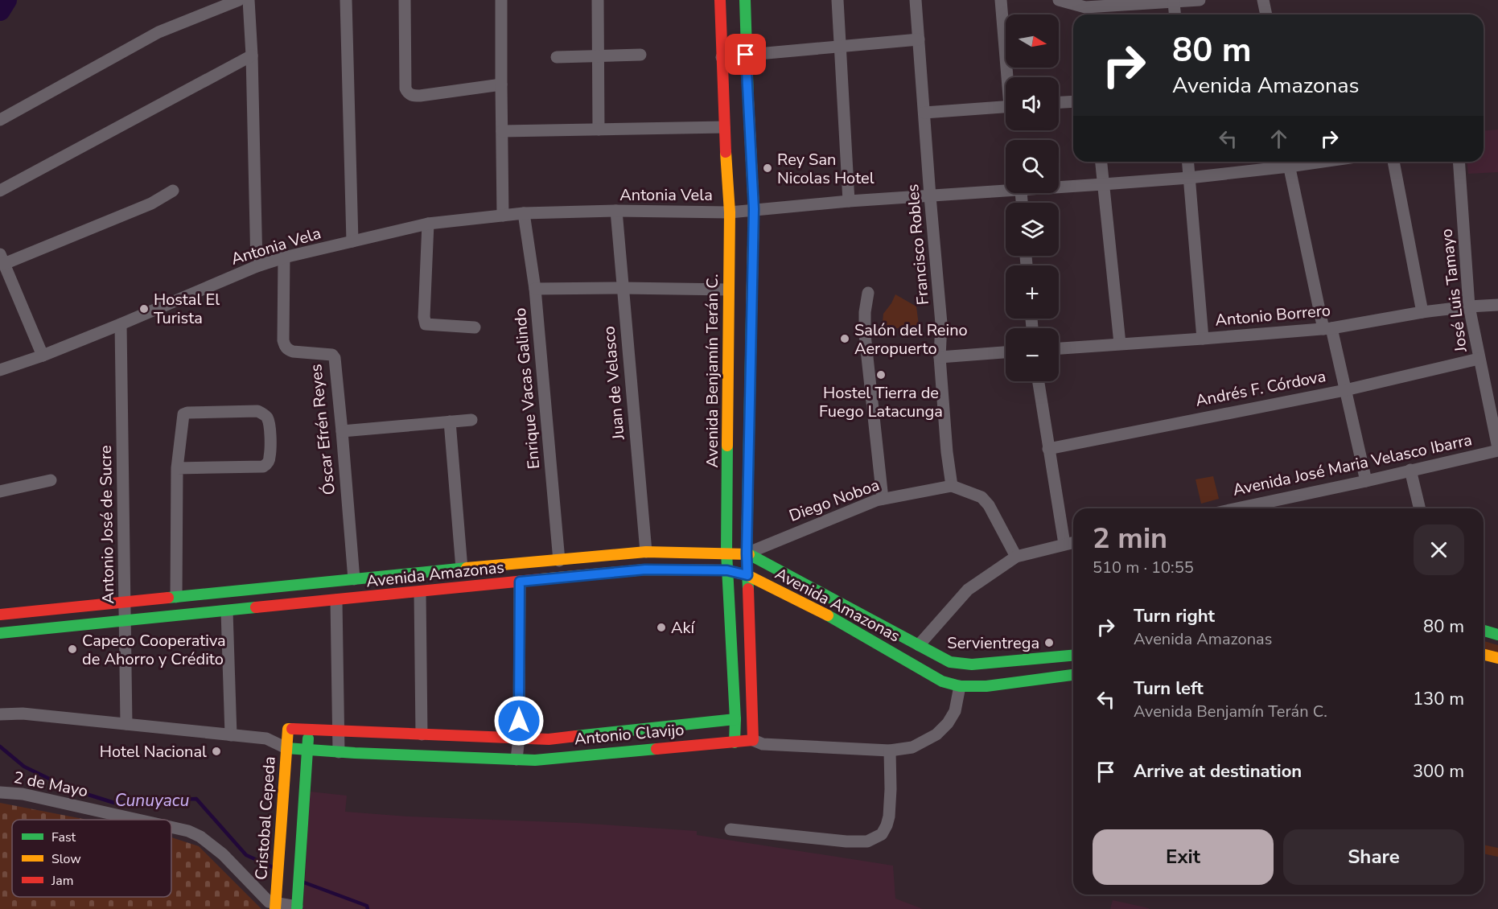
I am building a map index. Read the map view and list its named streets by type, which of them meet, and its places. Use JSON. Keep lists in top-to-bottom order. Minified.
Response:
{"streets":{"main road":["Avenida Benjamín Terán C.","Avenida Amazonas","Antonio Clavijo","Cristobal Cepeda"],"street":["Antonia Vela","Francisco Robles","José Luis Tamayo","Antonio Borrero","Juan de Velasco","Enrique Vacas Galindo","Andrés F. Córdova","Óscar Efrén Reyes","Avenida José Maria Velasco Ibarra","Diego Noboa","Antonio José de Sucre","2 de Mayo"]},"crossings":[["Antonia Vela","Francisco Robles"],["Antonia Vela","Avenida Benjamín Terán C."],["Antonia Vela","Juan de Velasco"],["Antonia Vela","Enrique Vacas Galindo"],["Antonia Vela","Óscar Efrén Reyes"],["Antonia Vela","Antonio José de Sucre"],["Francisco Robles","Diego Noboa"],["José Luis Tamayo","Antonio Borrero"],["José Luis Tamayo","Andrés F. Córdova"],["José Luis Tamayo","Avenida José Maria Velasco Ibarra"],["Avenida Benjamín Terán C.","Avenida Amazonas"],["Avenida Benjamín Terán C.","Antonio Clavijo"],["Juan de Velasco","Avenida Amazonas"],["Enrique Vacas Galindo","Avenida Amazonas"],["Óscar Efrén Reyes","Avenida Amazonas"],["Diego Noboa","Avenida Amazonas"],["Antonio José de Sucre","Avenida Amazonas"],["Antonio José de Sucre","Antonio Clavijo"],["Avenida Amazonas","Antonio Clavijo"],["Antonio Clavijo","Cristobal Cepeda"],["2 de Mayo","Cristobal Cepeda"]],"water":["Cunuyacu"],"places":["Rey San Nicolas Hotel","Hostal El Turista","Salón del Reino Aeropuerto","Hostel Tierra de Fuego Latacunga","Akí","Servientrega","Capeco Cooperativa de Ahorro y Crédito","Hotel Nacional"],"legend":["Fast","Slow","Jam"],"north":"right","page":{"map_buttons":["+","−"],"turn":["80 m","Avenida Amazonas"],"heading":["2 min","510 m · 10:55"],"list":[{"name":"Turn right","note":"Avenida Amazonas","value":"80 m"},{"name":"Turn left","note":"Avenida Benjamín Terán C.","value":"130 m"},{"name":"Arrive at destination","value":"300 m"}],"buttons":["Exit","Share"]}}
